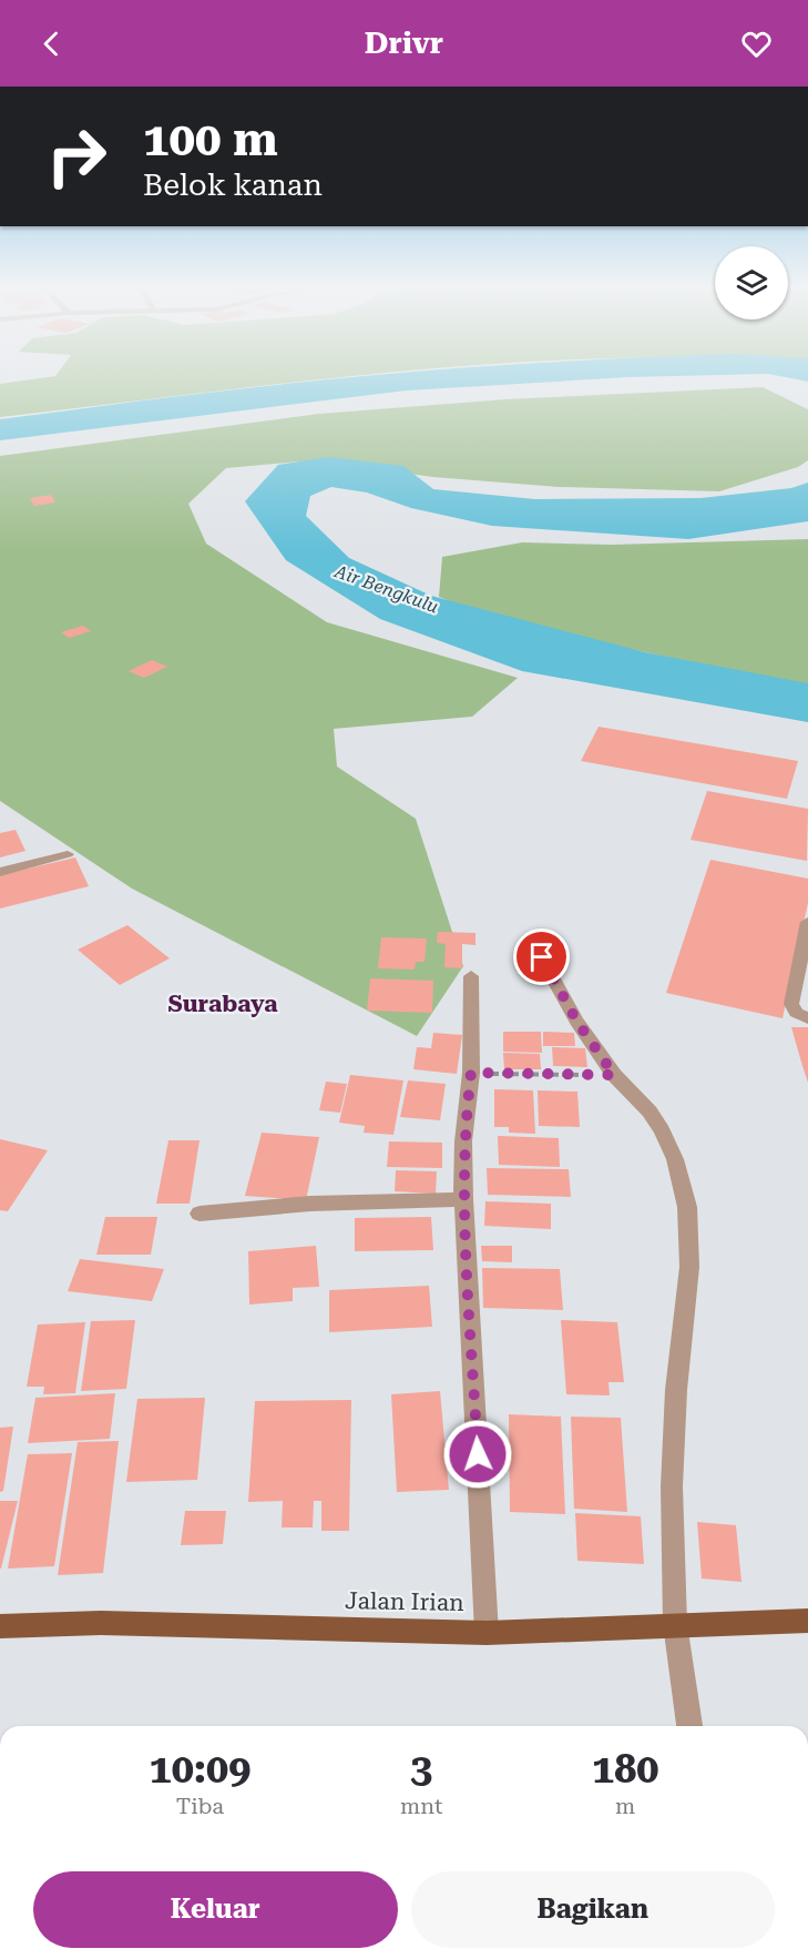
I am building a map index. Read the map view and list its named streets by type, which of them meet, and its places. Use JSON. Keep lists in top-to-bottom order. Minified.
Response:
{"streets":{"main road":["Jalan Irian"]},"districts":["Surabaya"],"water":["Air Bengkulu"],"page":{"header":"Drivr","turn":["100 m","Belok kanan"],"eta":["10:09","Tiba","3","mnt","180","m"],"buttons":["Keluar","Bagikan"]}}
